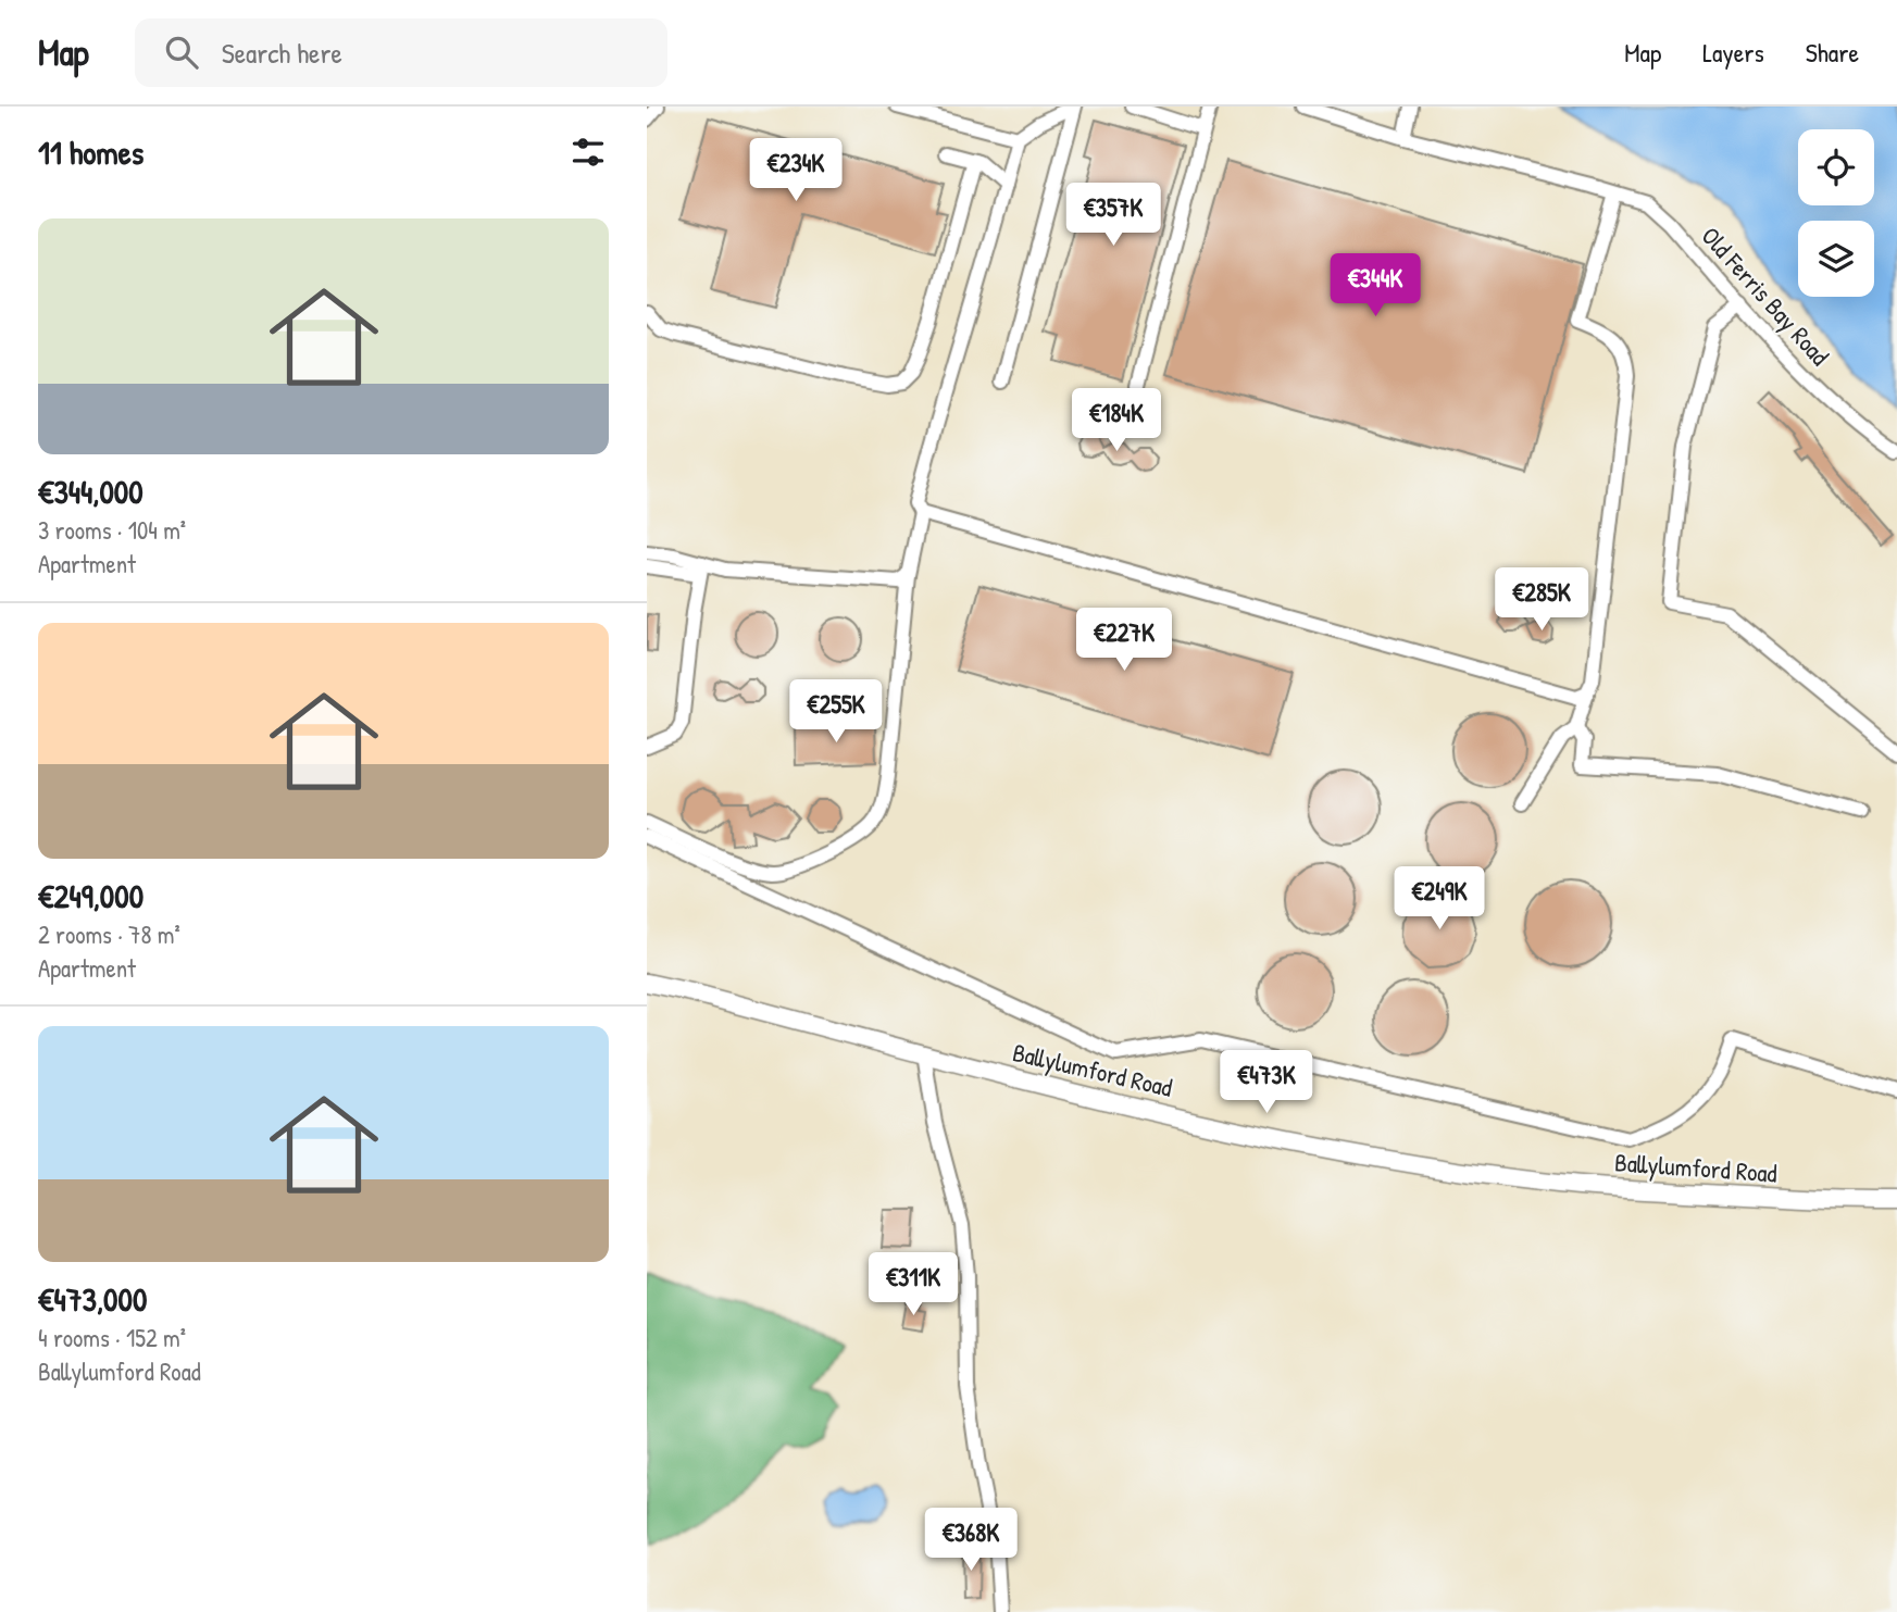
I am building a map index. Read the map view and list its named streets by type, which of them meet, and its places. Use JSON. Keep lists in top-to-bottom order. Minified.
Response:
{"streets":{"main road":["Ballylumford Road"],"street":["Old Ferris Bay Road"]},"page":{"header":"Map","search":"Search here","nav":["Map","Layers","Share"],"heading":"11 homes","price":["€234K","€357K","€344K","€184K","€285K","€227K","€255K","€249K","€473K","€311K","€368K"],"list":[{"name":"€344,000","note":"3 rooms · 104 m² · Apartment"},{"name":"€249,000","note":"2 rooms · 78 m² · Apartment"},{"name":"€473,000","note":"4 rooms · 152 m² · Ballylumford Road"}]}}
